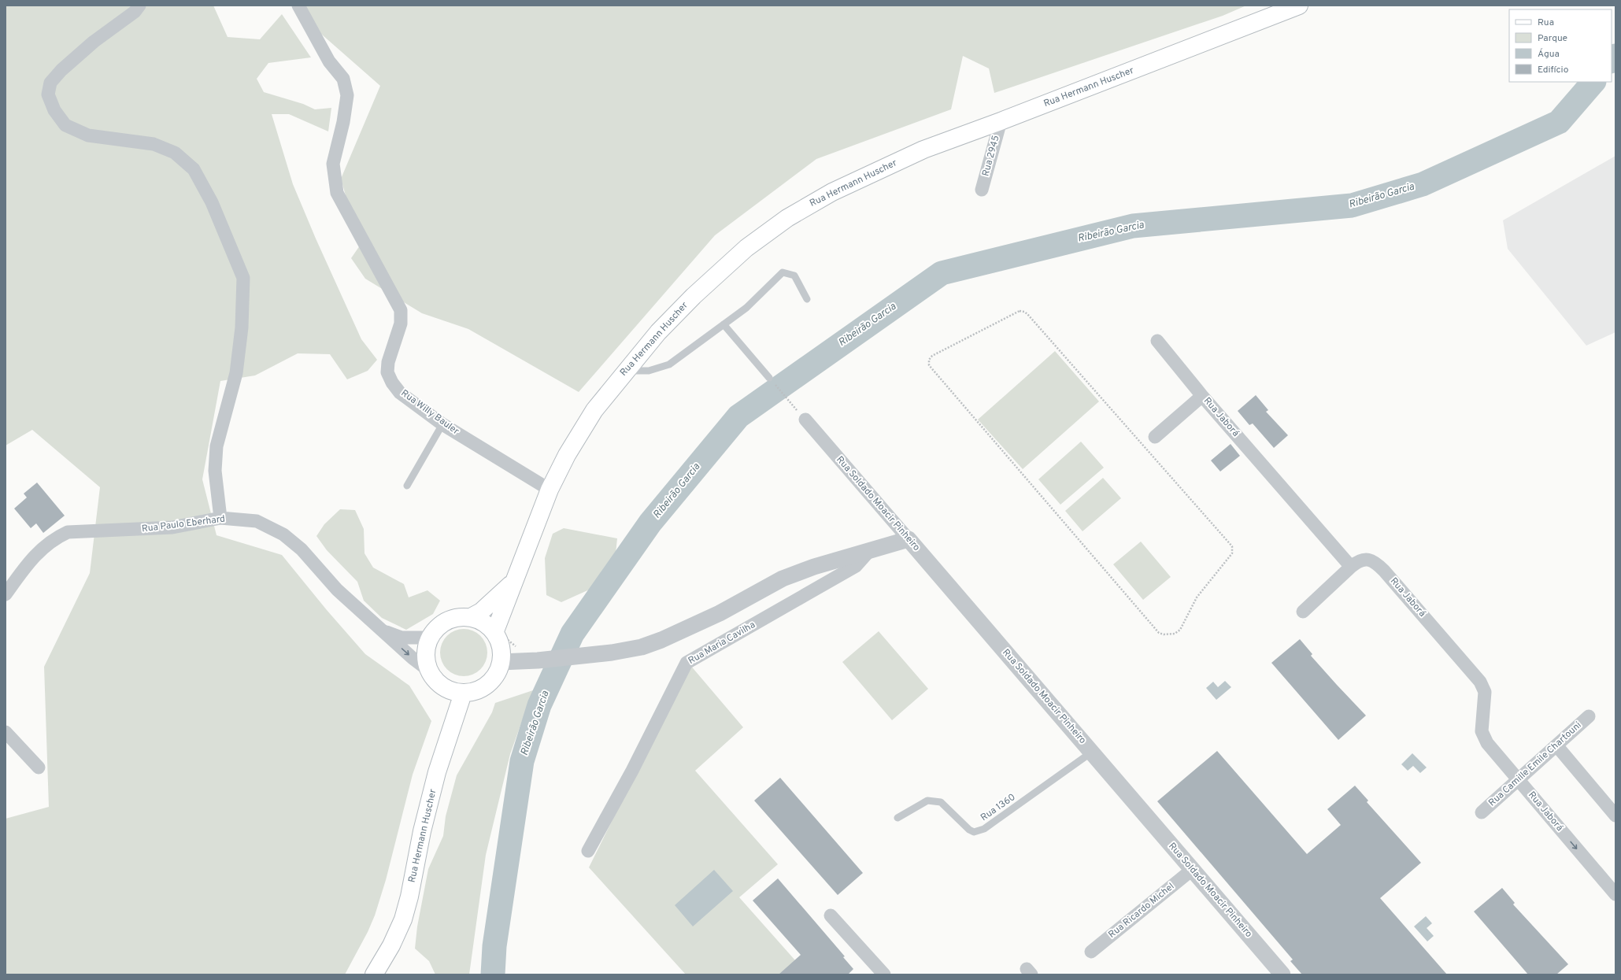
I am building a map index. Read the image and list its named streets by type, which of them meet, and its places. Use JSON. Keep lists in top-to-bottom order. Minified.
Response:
{"streets":{"main road":["Rua Hermann Huscher"],"street":["Rua 2945","Rua Willy Bauler","Rua Jaborá","Rua Soldado Moacir Pinheiro","Rua Paulo Eberhard","Rua Maria Cavilha","Rua Camille Emile Chartouni","Rua Ricardo Michel"],"lane":["Rua 1360"]},"crossings":[["Rua Hermann Huscher","Rua 2945"],["Rua Hermann Huscher","Rua Willy Bauler"],["Rua Hermann Huscher","Rua Paulo Eberhard"],["Rua Jaborá","Rua Camille Emile Chartouni"],["Rua Soldado Moacir Pinheiro","Rua 1360"],["Rua Soldado Moacir Pinheiro","Rua Ricardo Michel"]],"water":["Ribeirão Garcia"],"legend":["Rua","Parque","Água","Edifício"]}
